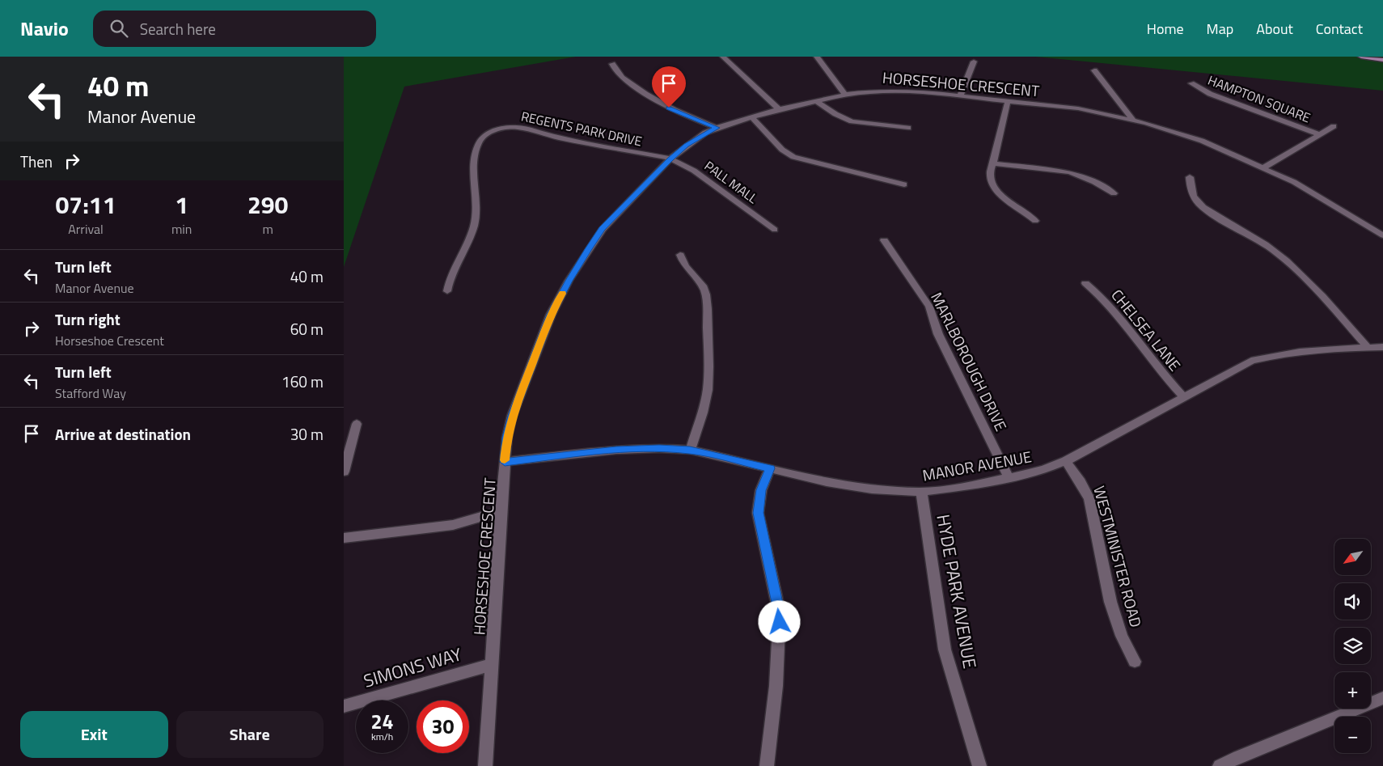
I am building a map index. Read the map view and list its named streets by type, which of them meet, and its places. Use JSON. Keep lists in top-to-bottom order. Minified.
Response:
{"streets":{"street":["HORSESHOE CRESCENT","HAMPTON SQUARE","REGENTS PARK DRIVE","PALL MALL","CHELSEA LANE","MARLBOROUGH DRIVE","MANOR AVENUE","WESTMINISTER ROAD","HYDE PARK AVENUE","SIMONS WAY"]},"crossings":[["HORSESHOE CRESCENT","REGENTS PARK DRIVE"],["HORSESHOE CRESCENT","PALL MALL"],["HORSESHOE CRESCENT","MANOR AVENUE"],["HORSESHOE CRESCENT","SIMONS WAY"],["REGENTS PARK DRIVE","PALL MALL"],["CHELSEA LANE","MANOR AVENUE"],["MARLBOROUGH DRIVE","MANOR AVENUE"],["MANOR AVENUE","WESTMINISTER ROAD"],["MANOR AVENUE","HYDE PARK AVENUE"]],"north":"bottom left","page":{"header":"Navio","search":"Search here","nav":["Home","Map","About","Contact"],"turn":["40 m","Manor Avenue"],"then":"Then","eta":["07:11","Arrival","1","min","290","m"],"list":[{"name":"Turn left","note":"Manor Avenue","value":"40 m"},{"name":"Turn right","note":"Horseshoe Crescent","value":"60 m"},{"name":"Turn left","note":"Stafford Way","value":"160 m"},{"name":"Arrive at destination","value":"30 m"}],"map_buttons":["+","−"],"speed":"24 km/h","limit":"30","buttons":["Exit","Share"]}}
